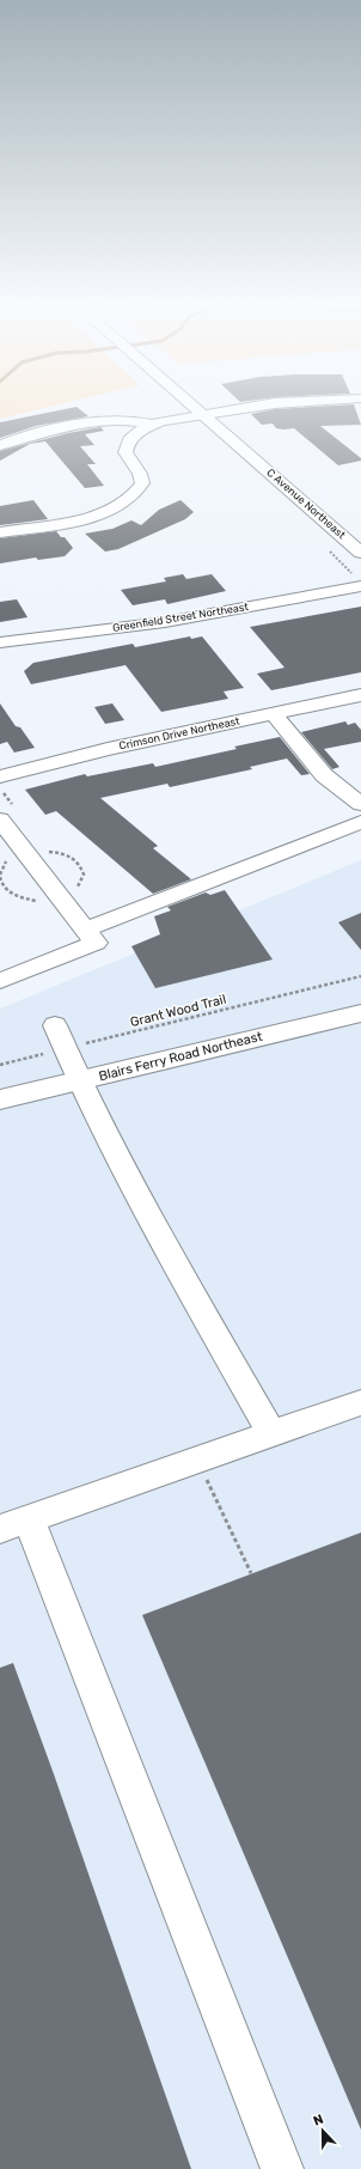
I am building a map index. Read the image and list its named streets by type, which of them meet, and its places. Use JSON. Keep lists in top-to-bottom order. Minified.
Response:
{"streets":{"main road":["C Avenue Northeast","Blairs Ferry Road Northeast"],"street":["Greenfield Street Northeast","Crimson Drive Northeast"],"path":["Grant Wood Trail"]},"north":"top"}
